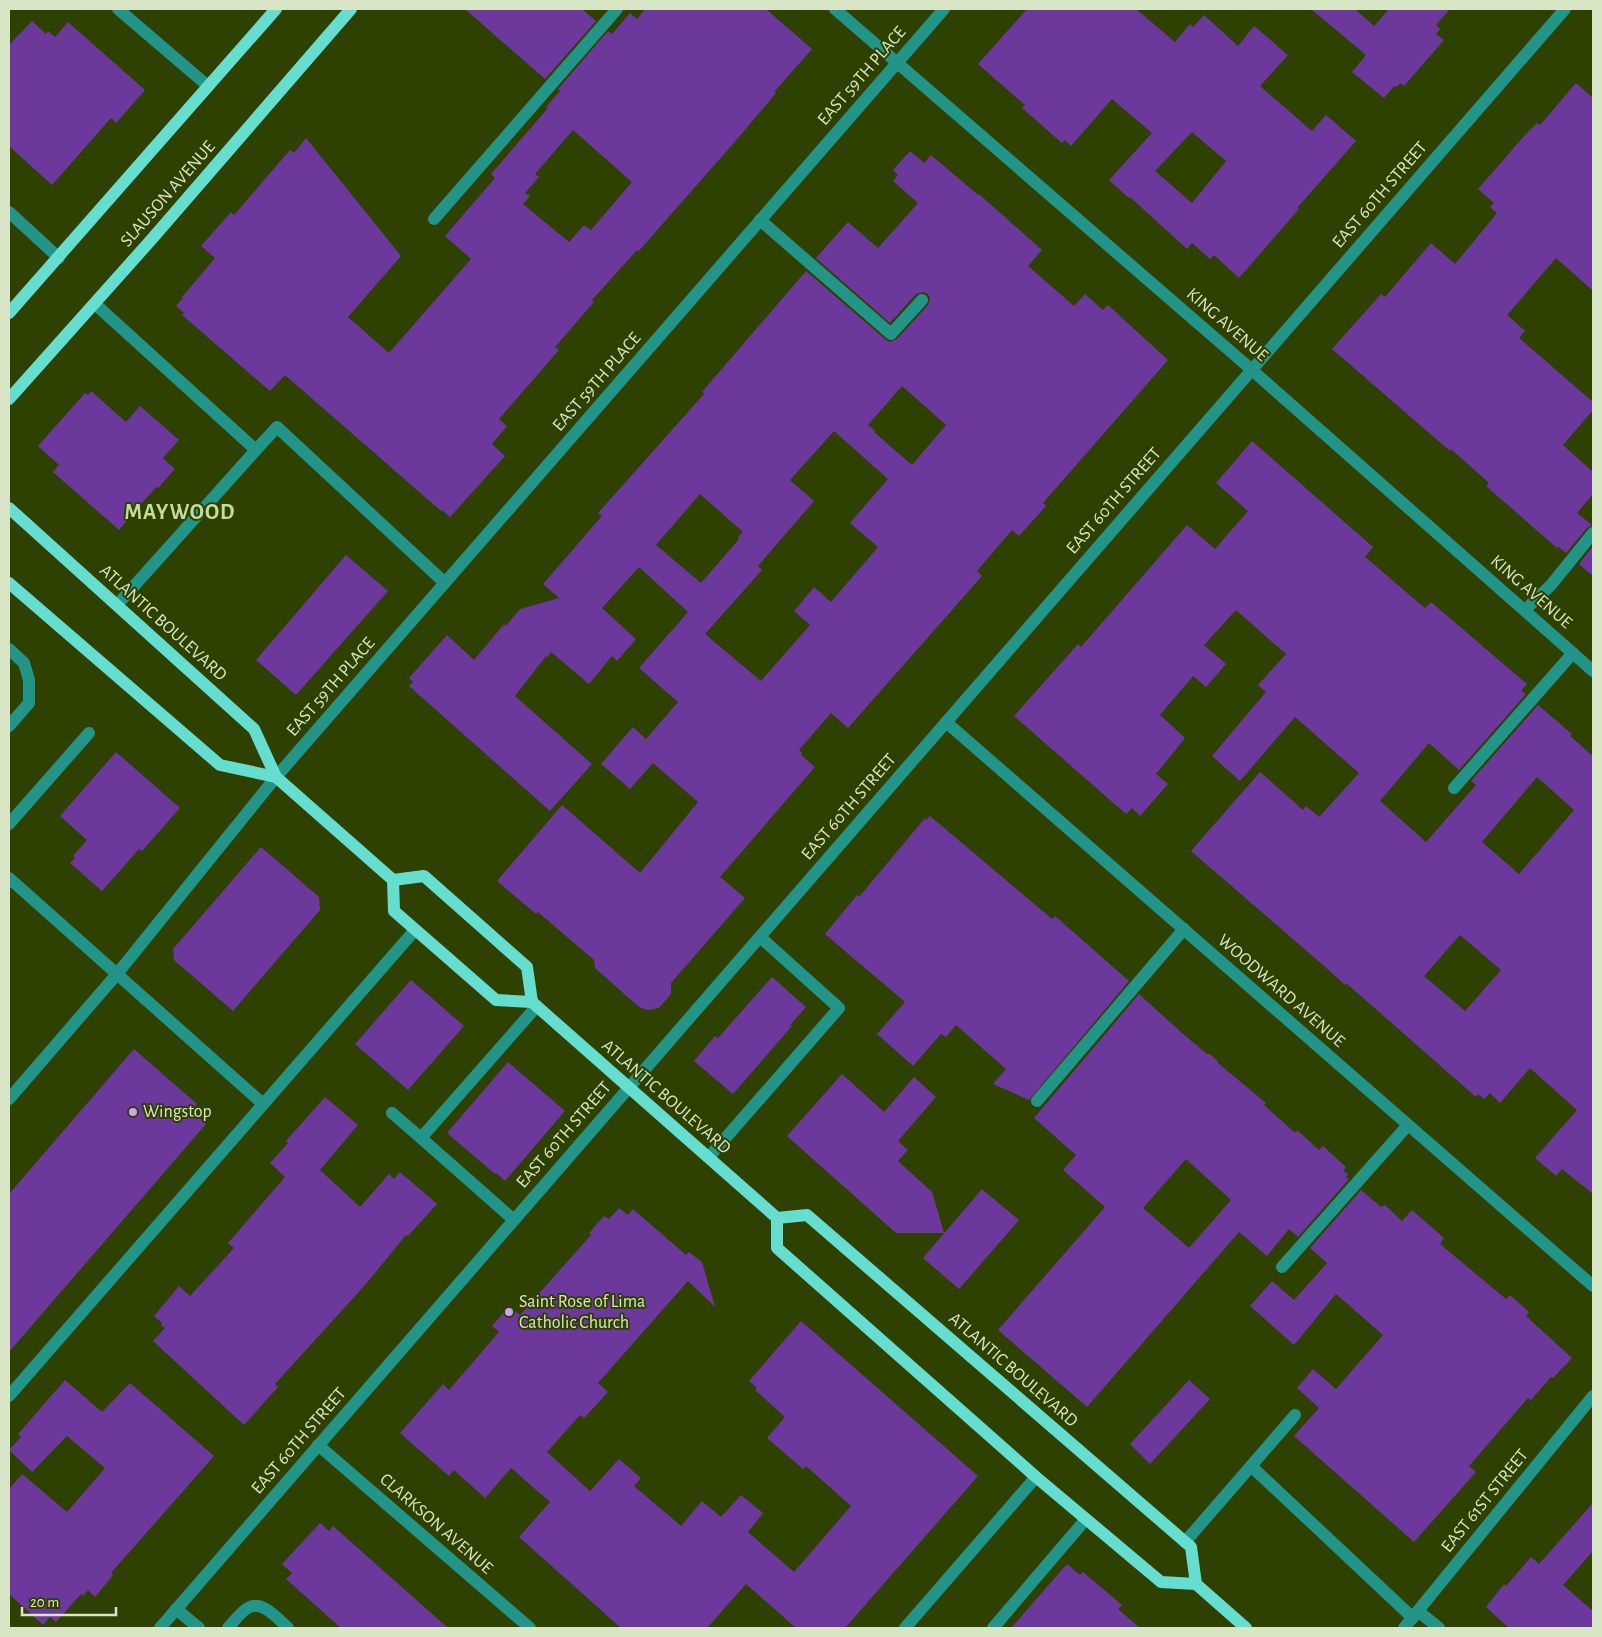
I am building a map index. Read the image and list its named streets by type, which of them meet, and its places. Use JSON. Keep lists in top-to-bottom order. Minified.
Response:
{"streets":{"main road":["SLAUSON AVENUE","ATLANTIC BOULEVARD"],"street":["EAST 59TH PLACE","EAST 60TH STREET","KING AVENUE","WOODWARD AVENUE","EAST 61ST STREET","CLARKSON AVENUE"]},"crossings":[["EAST 59TH PLACE","KING AVENUE"],["EAST 59TH PLACE","ATLANTIC BOULEVARD"],["EAST 60TH STREET","KING AVENUE"],["EAST 60TH STREET","ATLANTIC BOULEVARD"],["EAST 60TH STREET","WOODWARD AVENUE"],["EAST 60TH STREET","CLARKSON AVENUE"]],"districts":["MAYWOOD"],"places":["Wingstop","Saint Rose of Lima Catholic Church"],"scale_bar":"20 m"}
